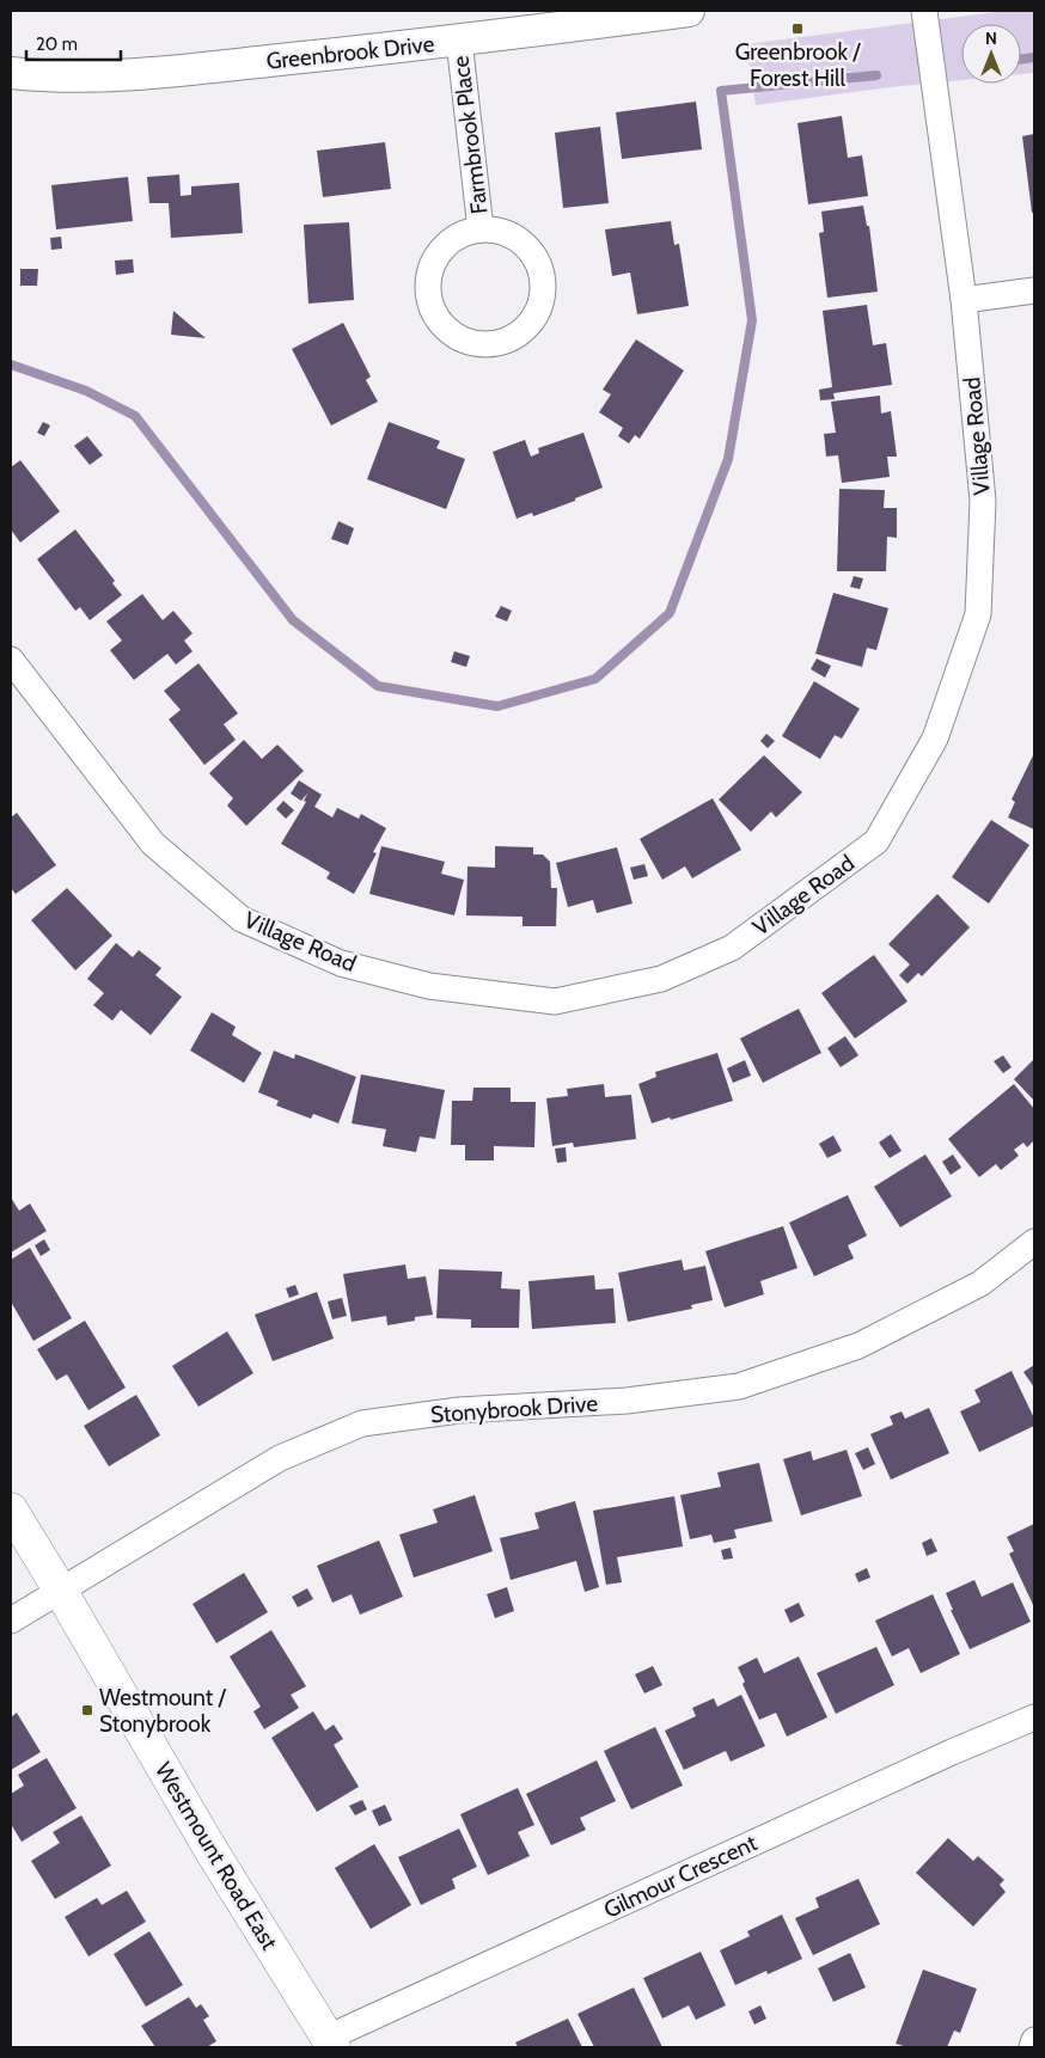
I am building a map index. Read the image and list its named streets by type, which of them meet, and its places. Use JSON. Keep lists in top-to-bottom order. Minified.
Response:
{"streets":{"main road":["Westmount Road East"],"street":["Greenbrook Drive","Farmbrook Place","Village Road","Stonybrook Drive","Gilmour Crescent"]},"crossings":[["Greenbrook Drive","Farmbrook Place"],["Stonybrook Drive","Westmount Road East"],["Westmount Road East","Gilmour Crescent"]],"places":{"transit":["Greenbrook / Forest Hill","Westmount / Stonybrook"]},"scale_bar":"20 m","north":"top"}
